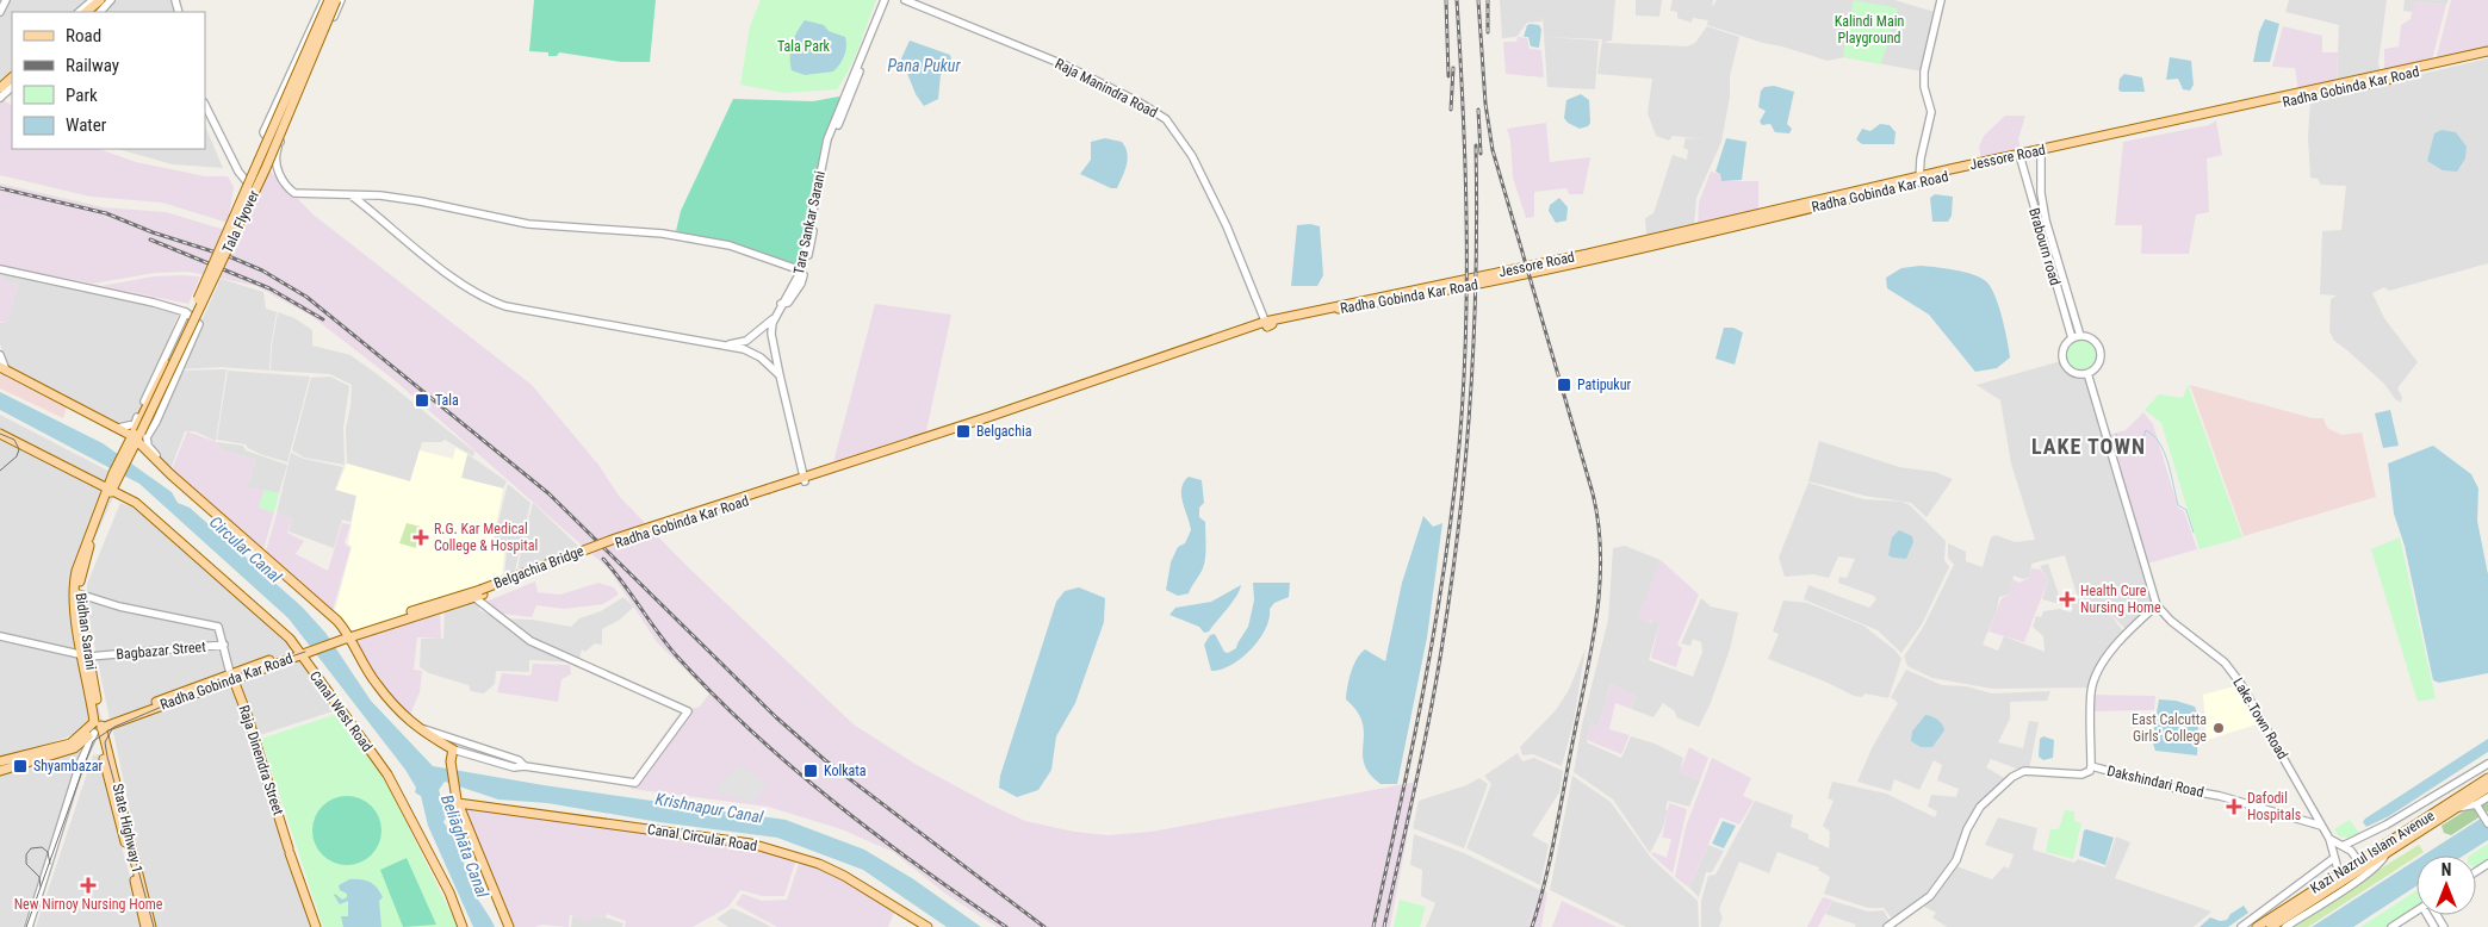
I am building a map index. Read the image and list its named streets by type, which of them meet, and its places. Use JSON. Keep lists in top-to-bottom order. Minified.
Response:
{"streets":{"main road":["Radha Gobinda Kar Road","Jessore Road","Tala Flyover","Belgachia Bridge","Bidhan Sarani","Canal West Road","Raja Dinendra Street","State Highway 1","Canal Circular Road","Kazi Nazrul Islam Avenue"],"street":["Raja Manindra Road","Tara Sankar Sarani","Brabourn road","Bagbazar Street","Lake Town Road","Dakshindari Road"]},"crossings":[["Radha Gobinda Kar Road","Raja Manindra Road"],["Radha Gobinda Kar Road","Jessore Road"],["Radha Gobinda Kar Road","Belgachia Bridge"],["Radha Gobinda Kar Road","Bidhan Sarani"],["Radha Gobinda Kar Road","Bagbazar Street"],["Radha Gobinda Kar Road","Canal West Road"],["Radha Gobinda Kar Road","Raja Dinendra Street"],["Radha Gobinda Kar Road","State Highway 1"],["Raja Manindra Road","Jessore Road"],["Raja Manindra Road","Belgachia Bridge"],["Jessore Road","Brabourn road"],["Jessore Road","Belgachia Bridge"],["Tala Flyover","Bidhan Sarani"],["Tara Sankar Sarani","Belgachia Bridge"],["Brabourn road","Lake Town Road"],["Bidhan Sarani","Bagbazar Street"],["Bidhan Sarani","Canal West Road"],["Bidhan Sarani","State Highway 1"],["Bagbazar Street","Raja Dinendra Street"],["Lake Town Road","Dakshindari Road"]],"districts":["LAKE TOWN"],"water":["Pana Pukur","Circular Canal","Krishnapur Canal","Beliāghāta Canal"],"parks":["Kalindi Main Playground","Tala Park"],"places":{"transit":["Patipukur","Tala","Belgachia","Shyambazar","Kolkata"],"health":["R.G. Kar Medical College & Hospital","Health Cure Nursing Home","Dafodil Hospitals","New Nirnoy Nursing Home"],"other":["East Calcutta Girls' College"]},"legend":["Road","Railway","Park","Water"],"north":"top"}
